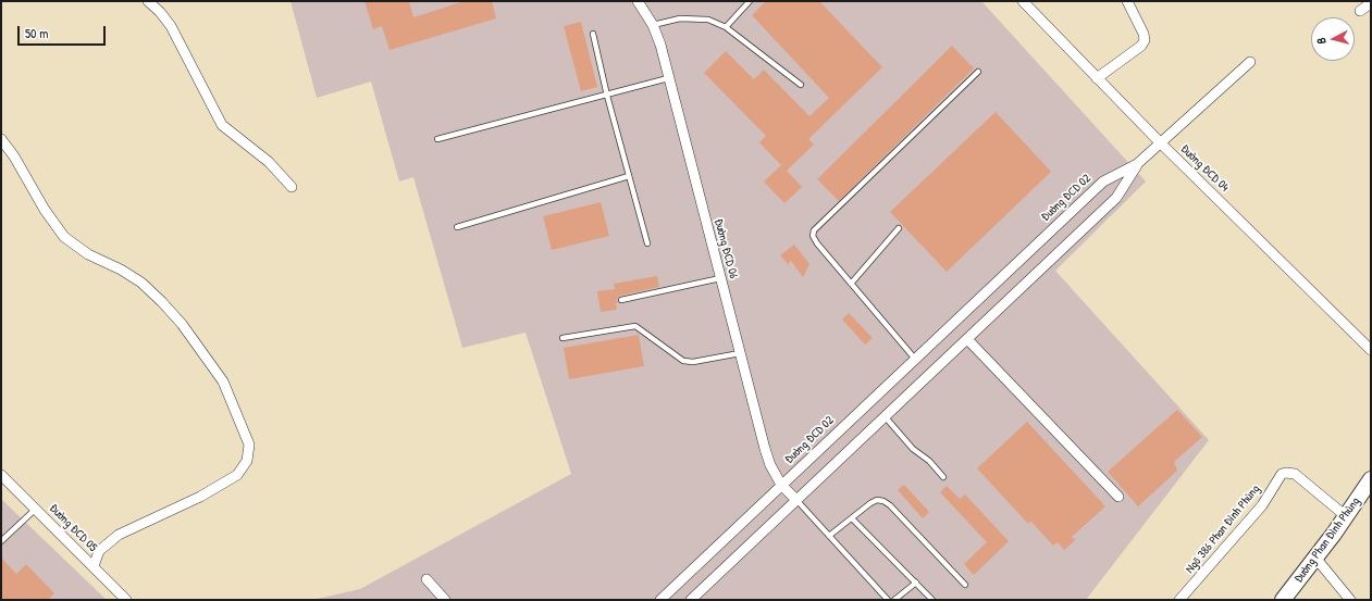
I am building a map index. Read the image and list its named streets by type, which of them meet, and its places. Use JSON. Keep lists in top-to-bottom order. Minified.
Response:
{"streets":{"main road":["Đường Phan Đình Phùng"],"street":["Đường ĐCD 04","Đường ĐCD 02","Đường ĐCD 06","Đường ĐCD 05","Ngõ 386 Phan Đình Phùng"]},"crossings":[["Đường ĐCD 02","Đường ĐCD 06"],["Ngõ 386 Phan Đình Phùng","Đường Phan Đình Phùng"]],"scale_bar":"50 m","north":"left"}
